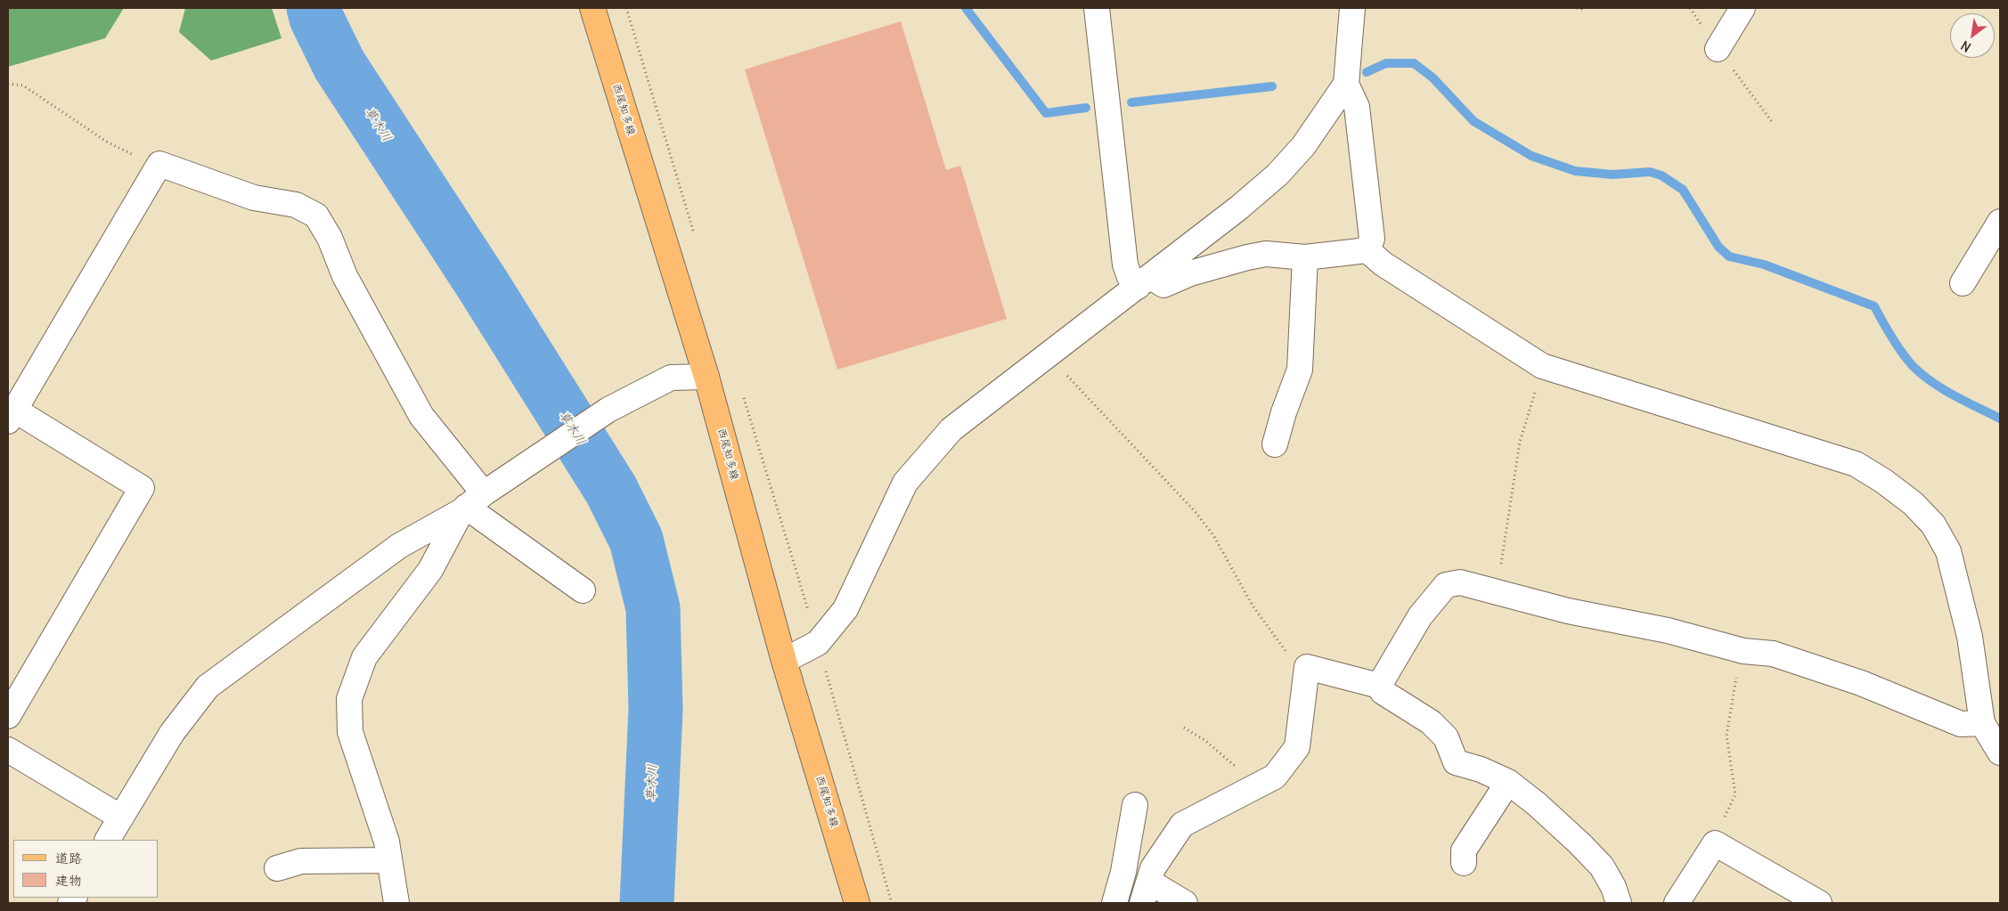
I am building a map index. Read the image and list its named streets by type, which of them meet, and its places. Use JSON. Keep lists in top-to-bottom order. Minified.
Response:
{"streets":{"main road":["西尾知多線"]},"water":["草木川"],"legend":["道路","建物"],"north":"bottom left"}
